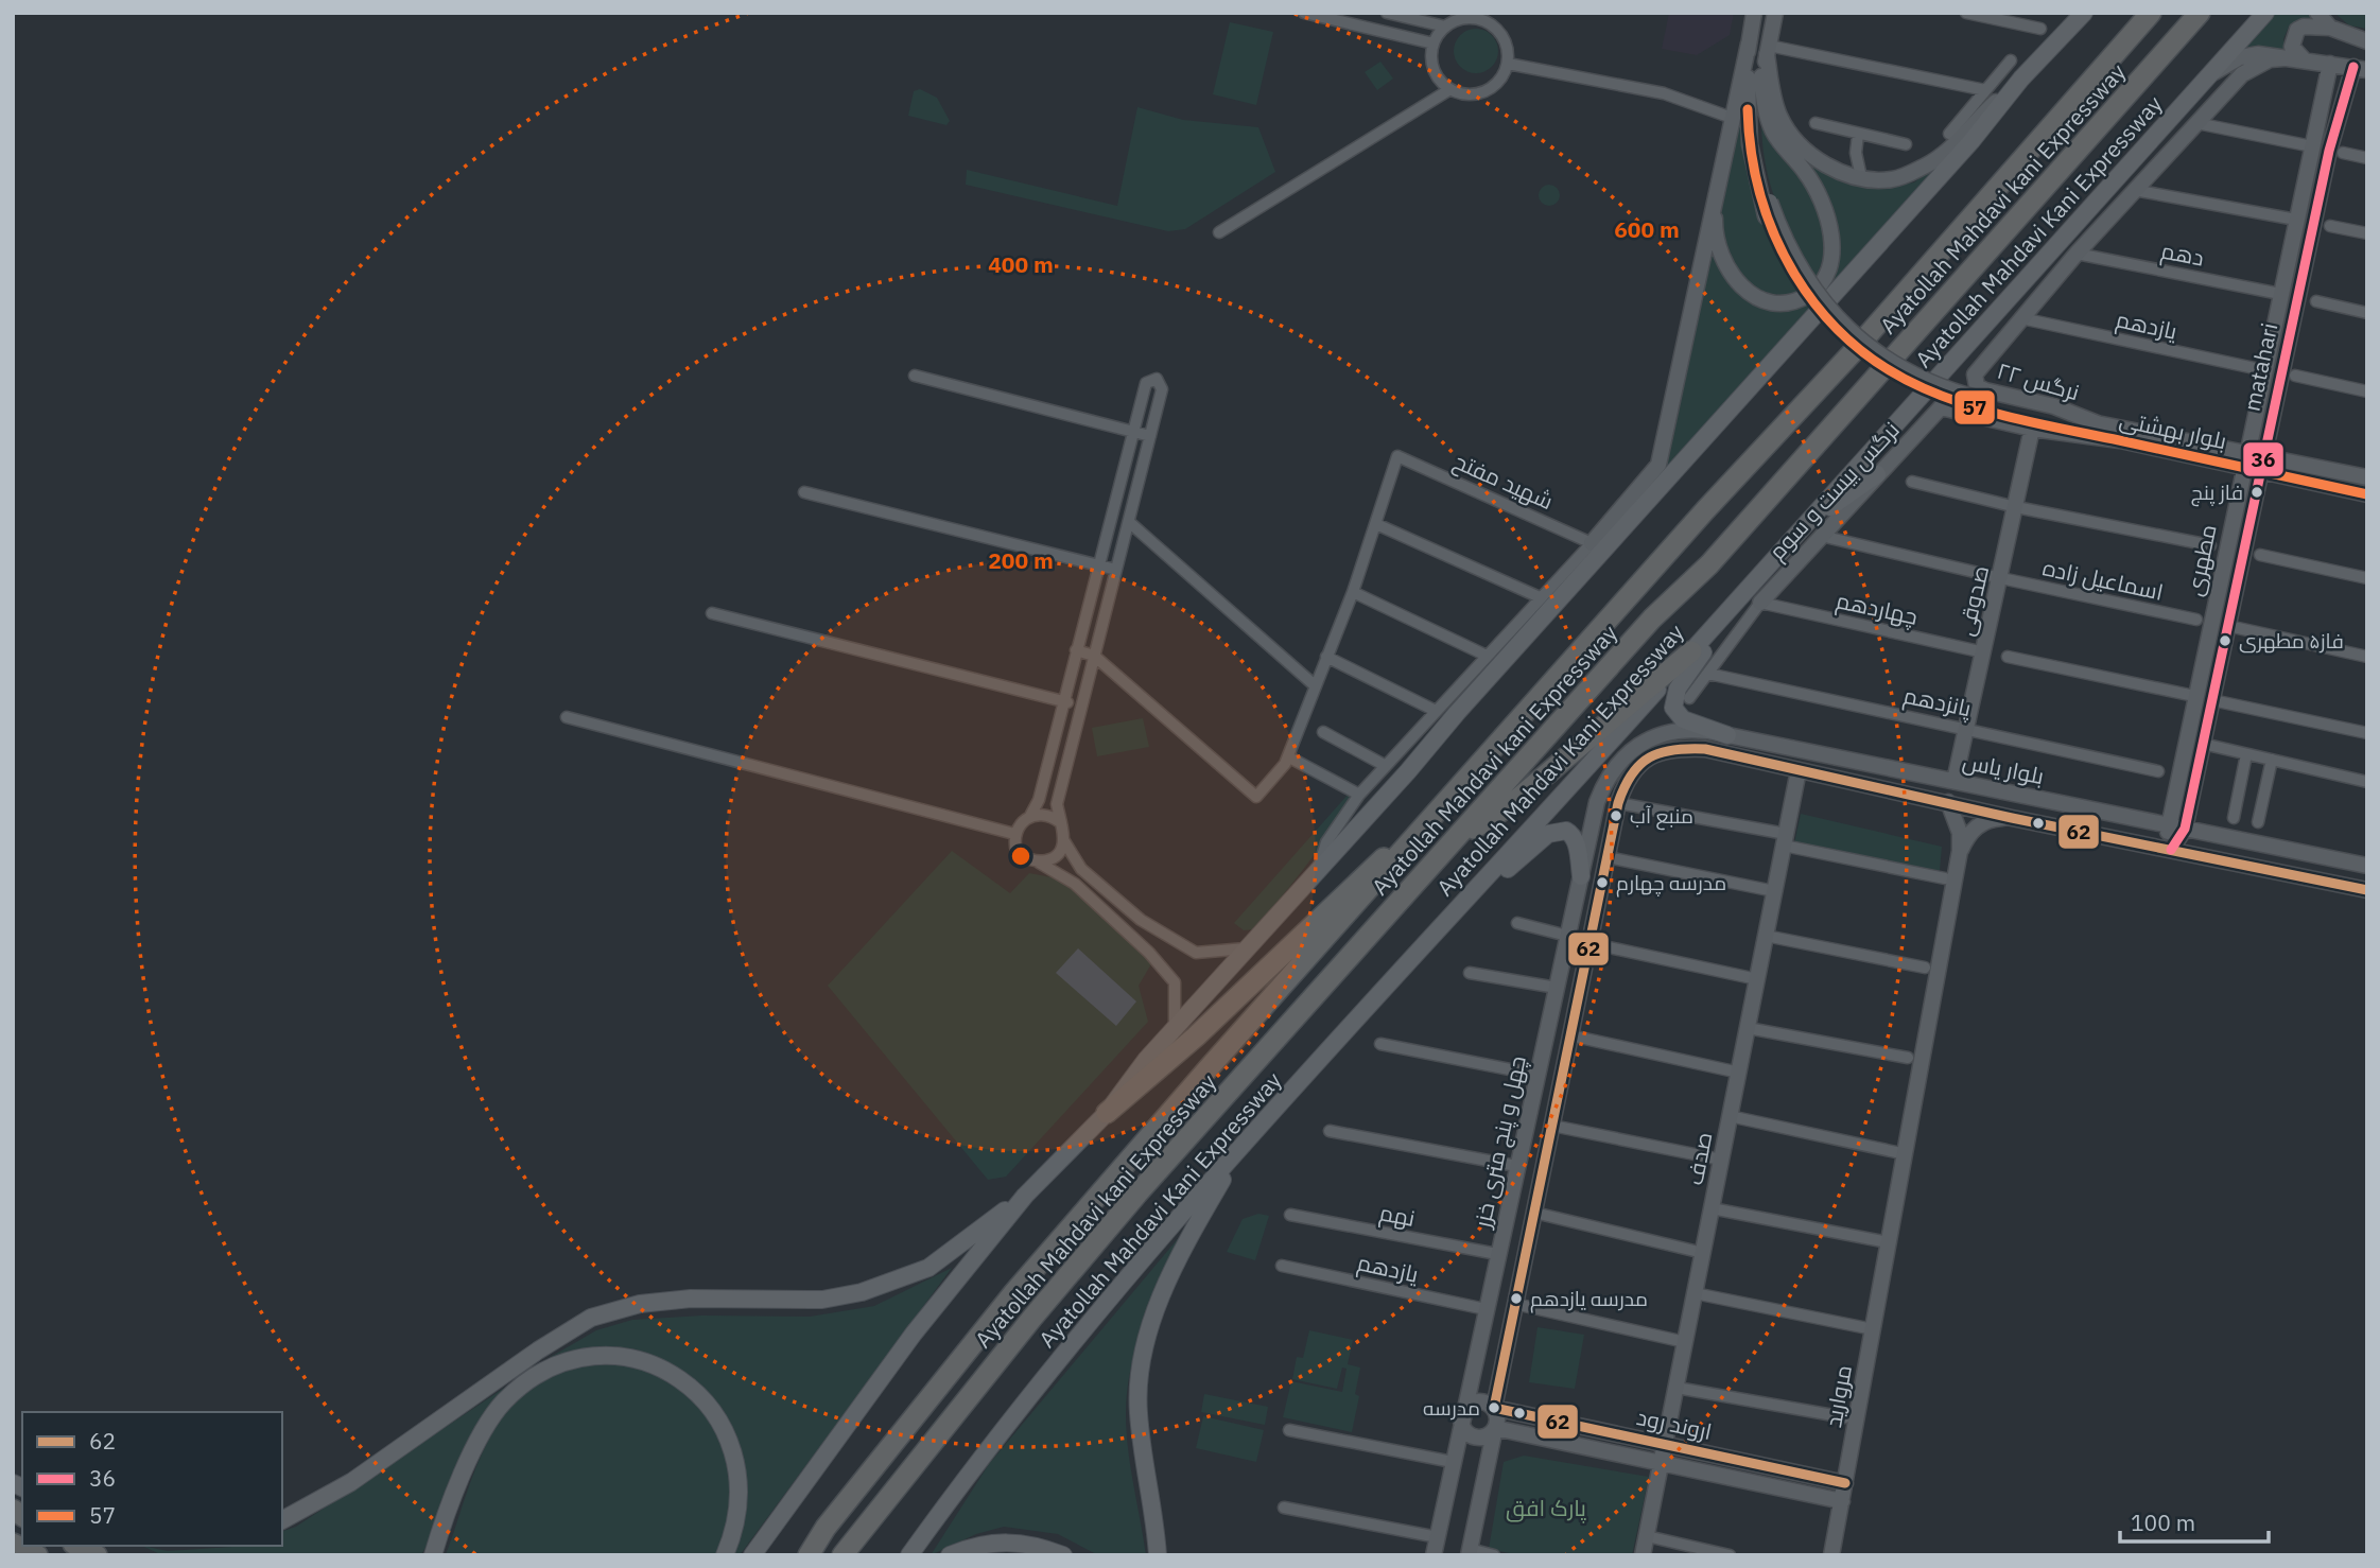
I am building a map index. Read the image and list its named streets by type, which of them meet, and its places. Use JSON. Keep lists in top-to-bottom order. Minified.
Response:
{"streets":{"highway":["Ayatollah Mahdavi kani Expressway","Ayatollah Mahdavi Kani Expressway"],"main road":["matahari","نرگس ۲۲","بلوار بهشتی","نرگس بیست و سوم","مطهری","صدوقی","بلوار یاس","چهل و پنج متری خزر","صدف","مروارید","اروند رود"],"street":["دهم","یازدهم","شهید مفتح","اسماعیل زاده","چهاردهم","پانزدهم","نهم"]},"crossings":[["دهم","نرگس ۲۲"],["دهم","مطهری"],["یازدهم","نرگس ۲۲"],["یازدهم","مطهری"],["یازدهم","چهل و پنج متری خزر"],["matahari","بلوار بهشتی"],["matahari","مطهری"],["matahari","بلوار یاس"],["نرگس ۲۲","بلوار بهشتی"],["بلوار بهشتی","مطهری"],["نرگس بیست و سوم","اسماعیل زاده"],["نرگس بیست و سوم","صدوقی"],["نرگس بیست و سوم","چهاردهم"],["مطهری","بلوار یاس"],["اسماعیل زاده","صدوقی"],["صدوقی","چهاردهم"],["صدوقی","پانزدهم"],["صدوقی","بلوار یاس"],["بلوار یاس","چهل و پنج متری خزر"],["بلوار یاس","صدف"],["چهل و پنج متری خزر","نهم"],["چهل و پنج متری خزر","اروند رود"],["صدف","اروند رود"],["مروارید","اروند رود"]],"parks":["پارک افق"],"places":["فاز پنج","فاز۵ مطهری","منبع آب","مدرسه چهارم","مدرسه یازدهم","مدرسه"],"lines":["transit line 36","transit line 57","transit line 62"],"legend":["62","36","57"],"scale_bar":"100 m","rings":["600 m","400 m","200 m"]}
